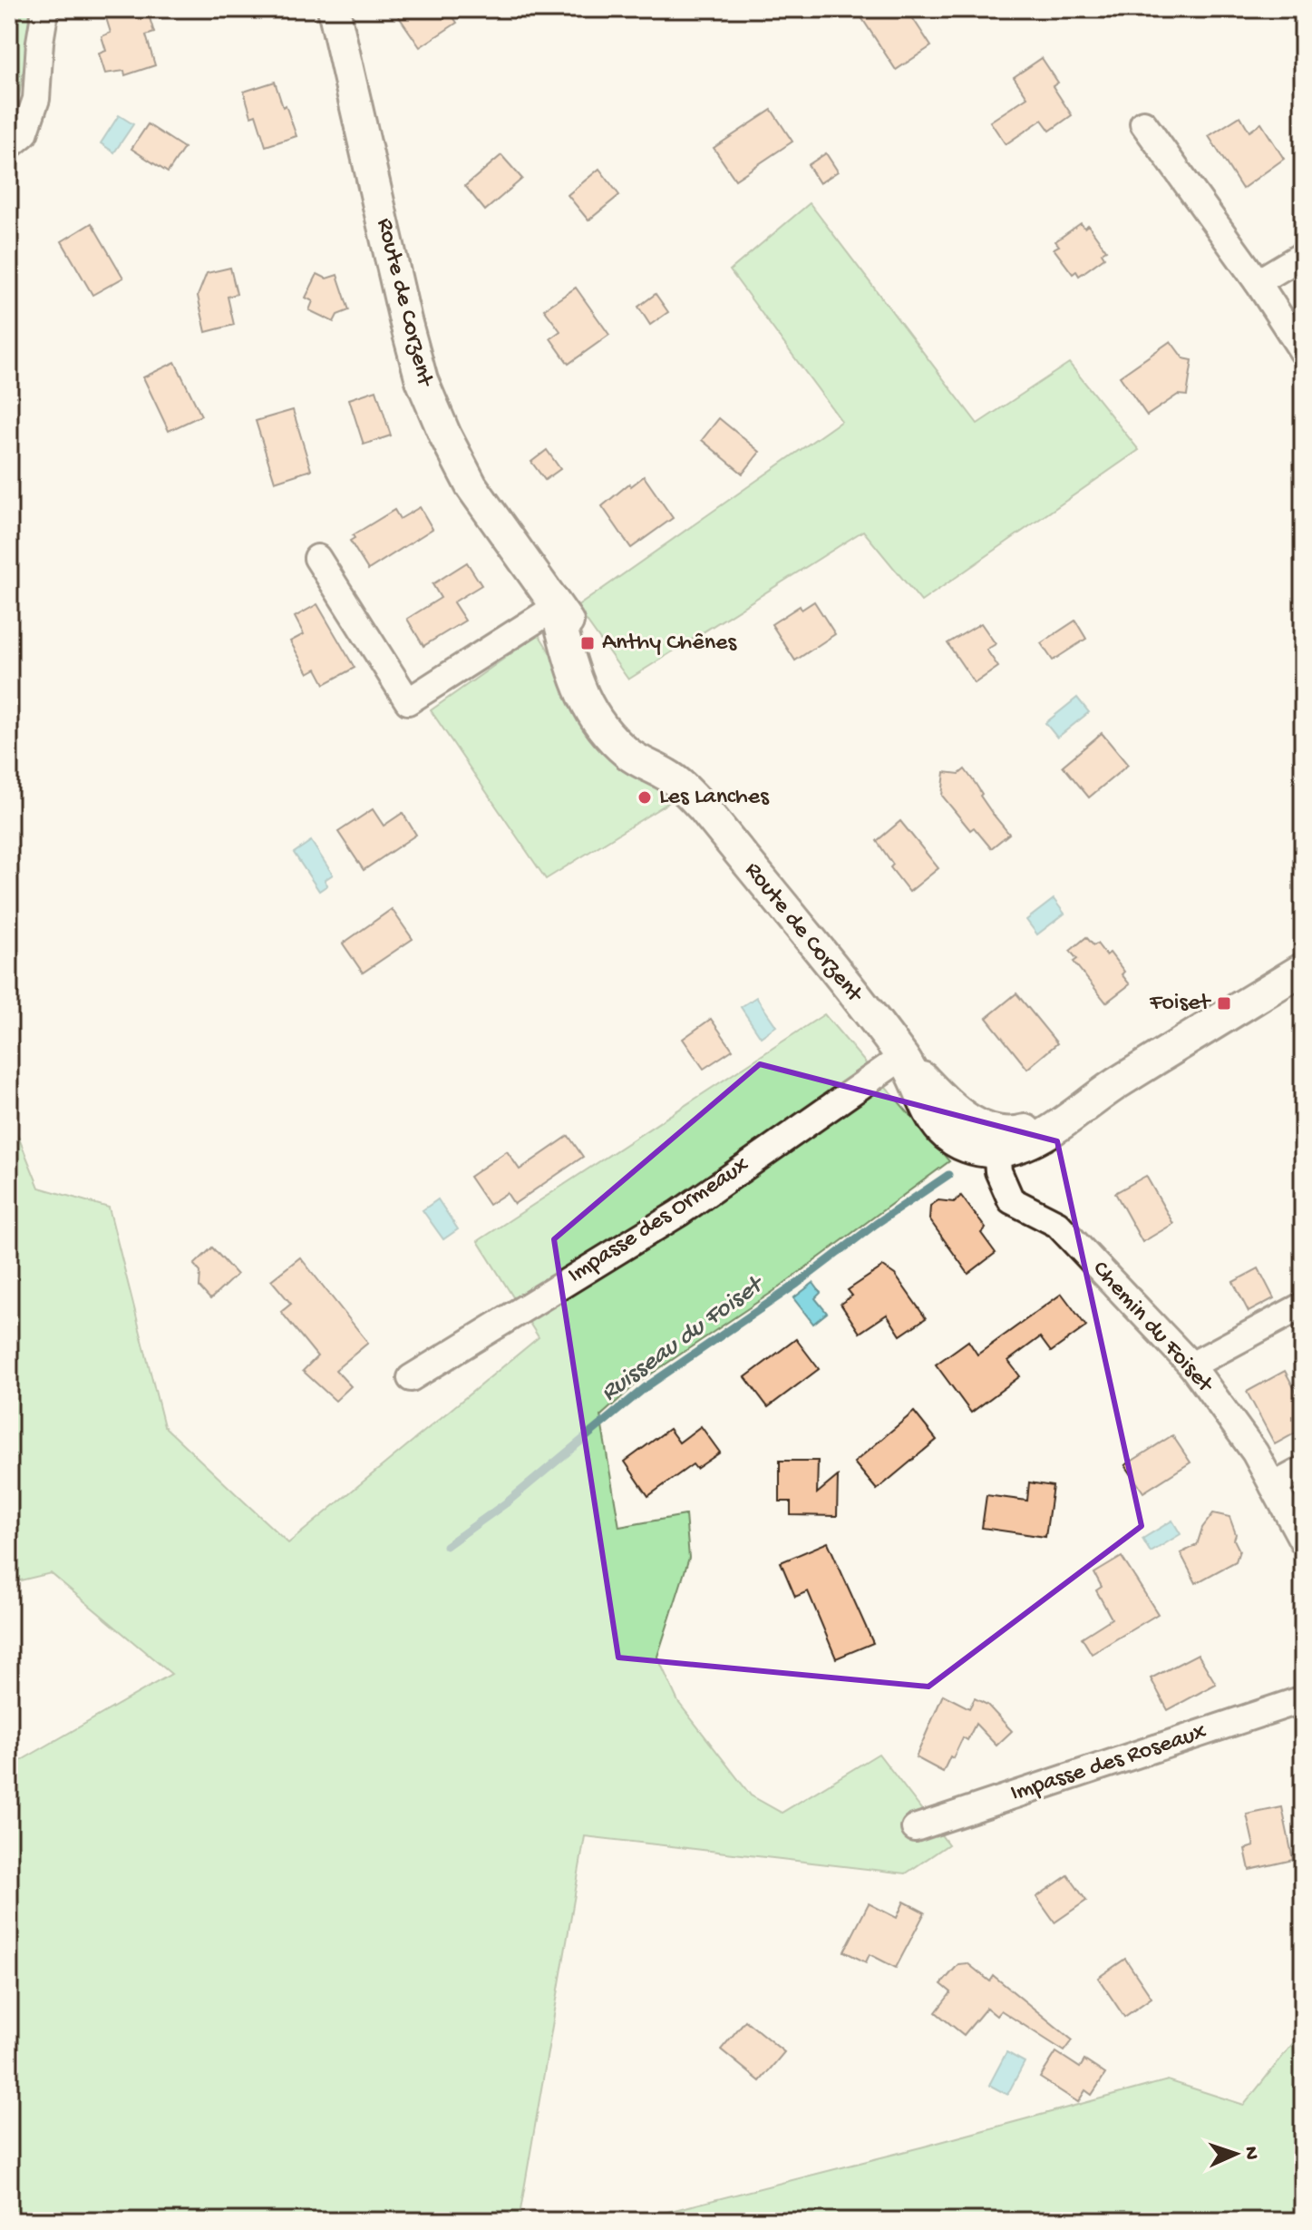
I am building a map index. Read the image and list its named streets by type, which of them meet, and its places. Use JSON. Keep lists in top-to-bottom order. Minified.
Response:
{"streets":{"street":["Route de Corzent","Impasse des Ormeaux","Chemin du Foiset","Impasse des Roseaux"]},"crossings":[["Route de Corzent","Impasse des Ormeaux"],["Route de Corzent","Chemin du Foiset"]],"water":["Ruisseau du Foiset"],"places":{"transit":["Anthy Chênes","Foiset"],"other":["Les Lanches"]},"north":"right"}
